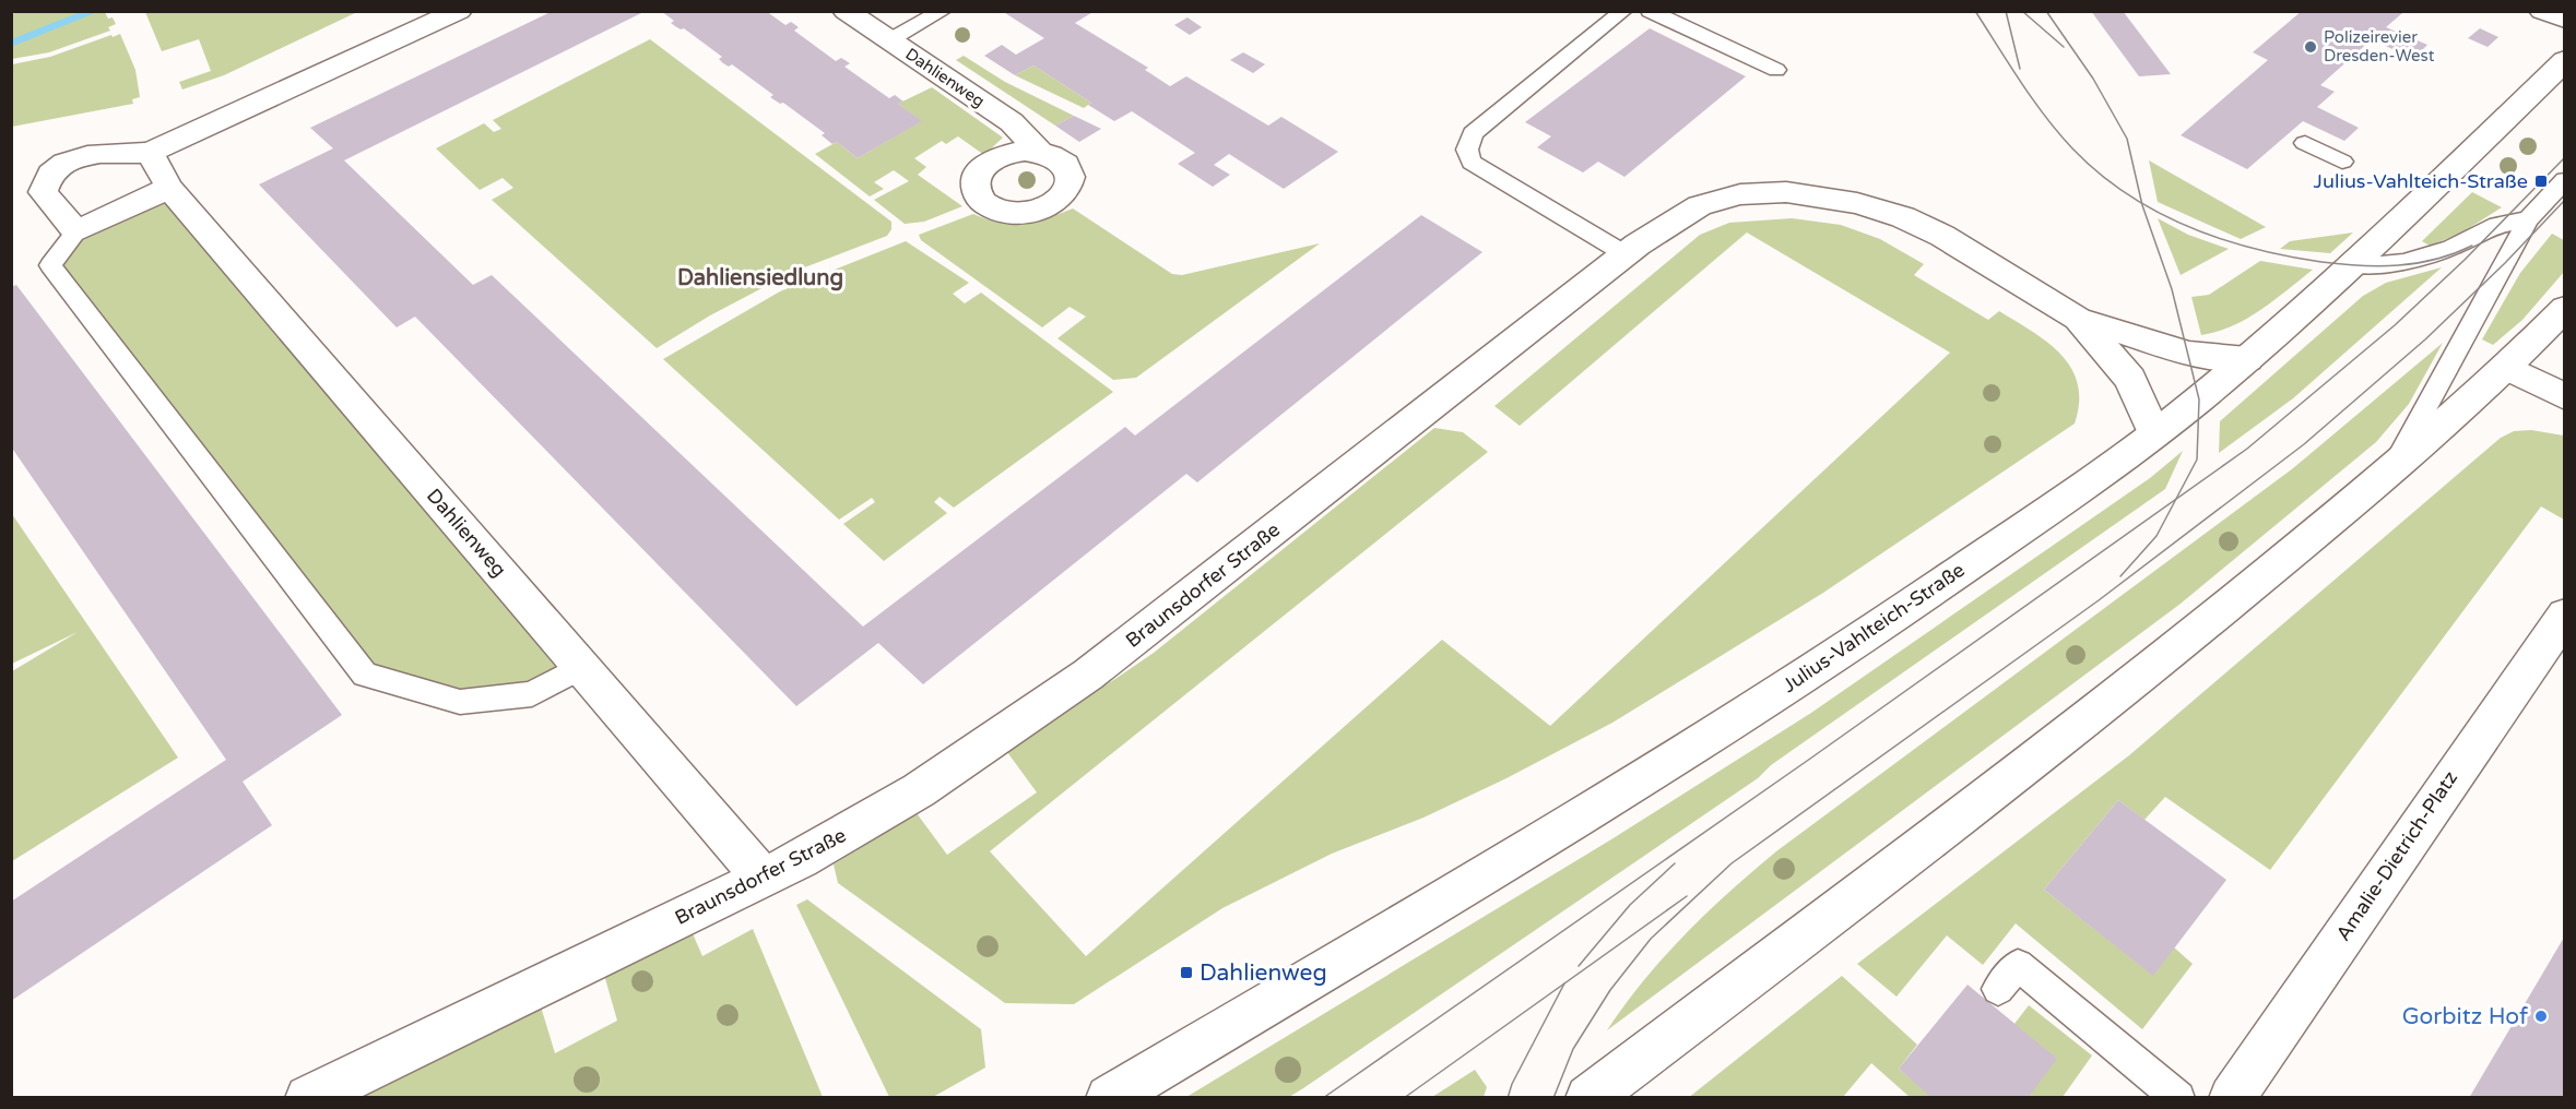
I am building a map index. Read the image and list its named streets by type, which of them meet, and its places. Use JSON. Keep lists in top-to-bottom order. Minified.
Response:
{"streets":{"street":["Dahlienweg","Braunsdorfer Straße","Julius-Vahlteich-Straße","Amalie-Dietrich-Platz"]},"crossings":[["Dahlienweg","Braunsdorfer Straße"],["Braunsdorfer Straße","Julius-Vahlteich-Straße"]],"districts":["Dahliensiedlung"],"places":{"other":["Polizeirevier Dresden-West","Gorbitz Hof"],"transit":["Julius-Vahlteich-Straße","Dahlienweg"]}}
